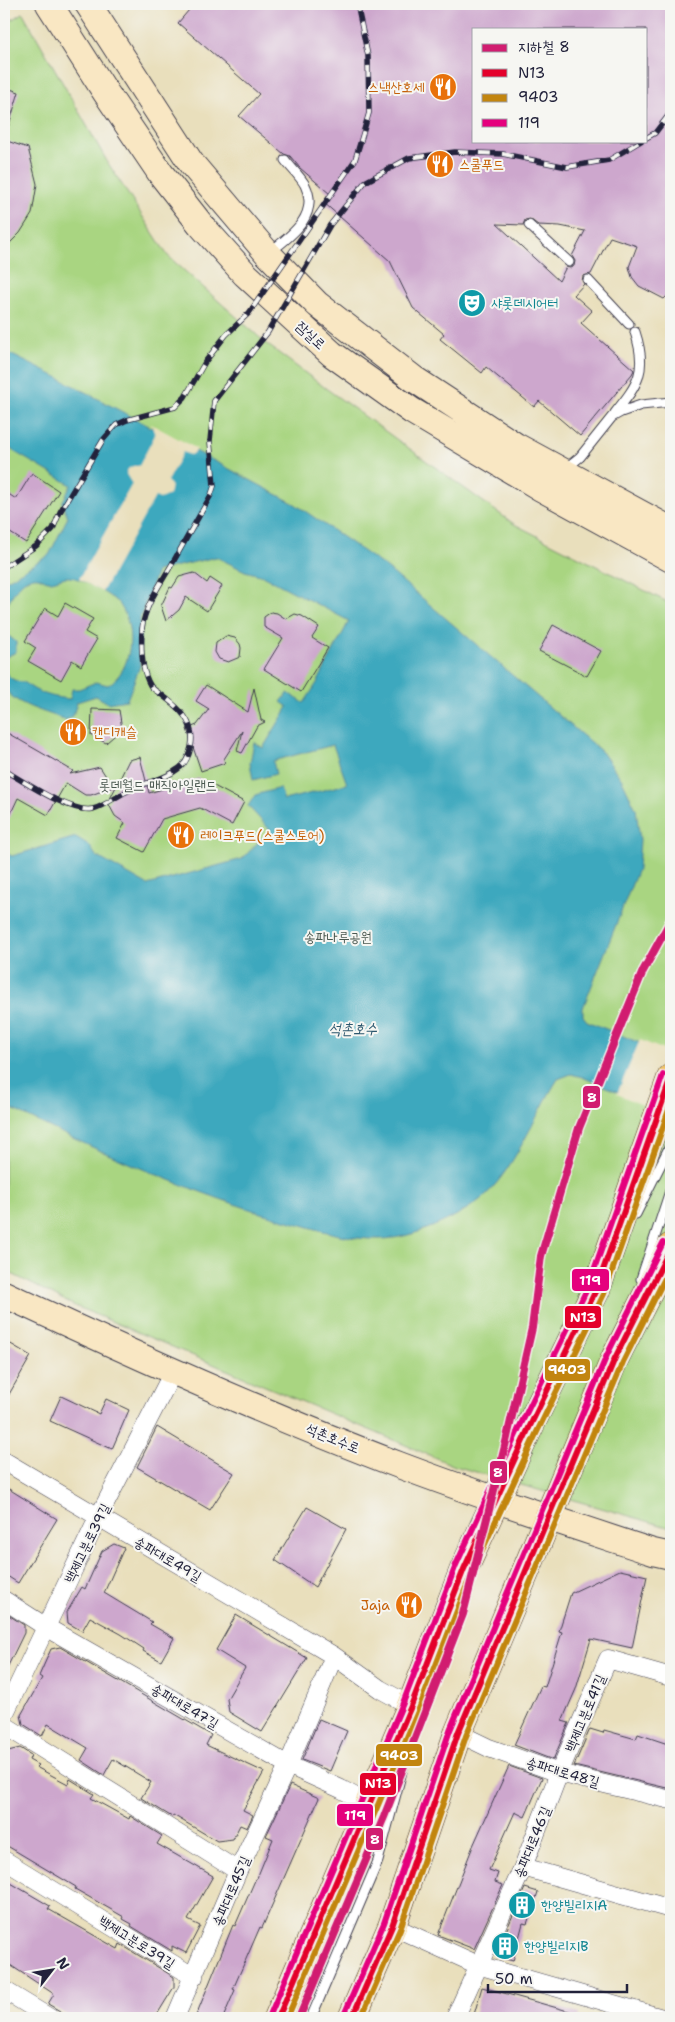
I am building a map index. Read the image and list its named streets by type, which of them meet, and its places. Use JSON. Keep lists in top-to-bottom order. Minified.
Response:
{"streets":{"street":["잠실로","석촌호수로","백제고분로39길","송파대로49길","송파대로47길","백제고분로41길","송파대로48길","송파대로46길","송파대로45길"]},"crossings":[["석촌호수로","백제고분로39길"],["백제고분로39길","송파대로49길"],["백제고분로39길","송파대로47길"],["백제고분로39길","송파대로45길"],["송파대로47길","송파대로45길"],["백제고분로41길","송파대로48길"],["백제고분로41길","송파대로46길"],["송파대로48길","송파대로46길"]],"water":["석촌호수"],"parks":["롯데월드 매직아일랜드","송파나루공원"],"places":{"restaurant":["스낵산호세","스쿨푸드","캔디캐슬","레이크푸드(스쿨스토어)","Jaja"],"theatre":["샤롯데시어터"],"building":["한양빌리지A","한양빌리지B"]},"lines":["metro line 8","transit line 119","transit line N13","transit line 9403"],"legend":["지하철 8","N13","9403","119"],"scale_bar":"50 m","north":"top right"}
